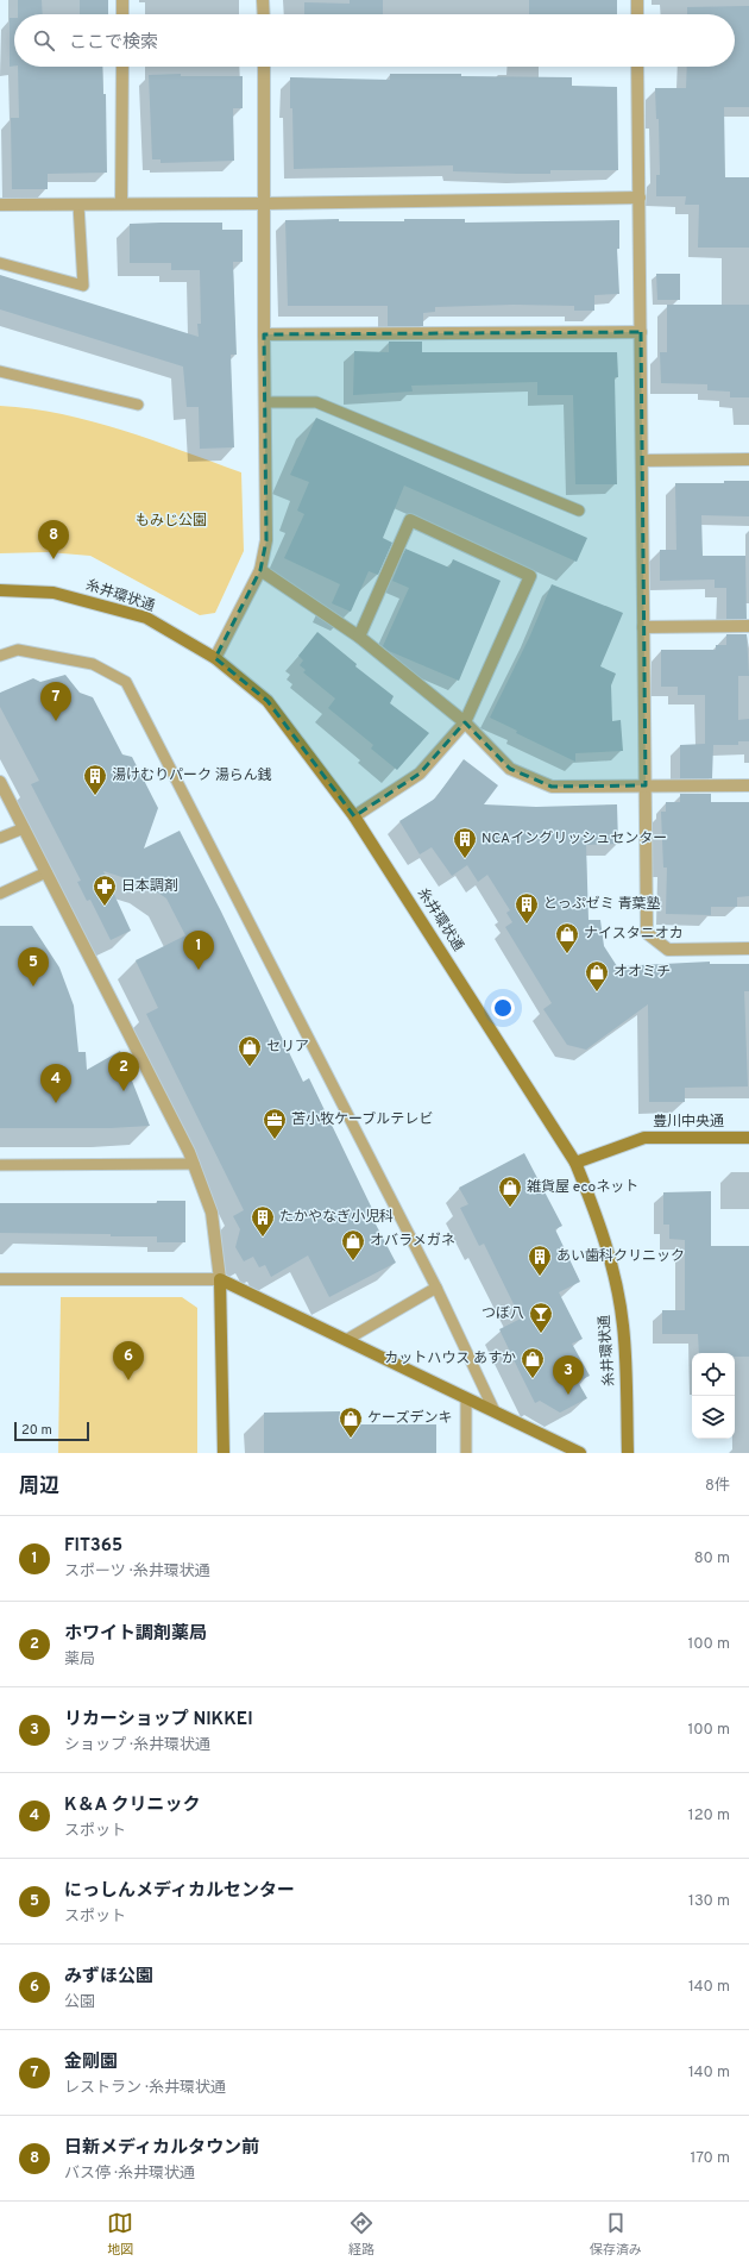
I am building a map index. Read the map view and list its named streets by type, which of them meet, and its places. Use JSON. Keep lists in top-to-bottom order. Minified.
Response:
{"streets":{"street":["糸井環状通","豊川中央通"]},"crossings":[["糸井環状通","豊川中央通"]],"parks":["もみじ公園"],"places":{"building":["湯けむりパーク 湯らん銭","NCAイングリッシュセンター","とっぷゼミ 青葉塾","たかやなぎ小児科","あい歯科クリニック"],"pharmacy":["日本調剤"],"shop":["ナイスタニオカ","オオミチ","セリア","雑貨屋 ecoネット","オバラメガネ","カットハウス あすか","ケーズデンキ"],"office":["苫小牧ケーブルテレビ"],"bar":["つぼ八"]},"scale_bar":"20 m","page":{"search":"ここで検索","pins":["8","7","1","5","2","4","6","3"],"scale":"20 m","heading":["周辺","8件"],"list":[{"mark":"1","name":"FIT365","note":"スポーツ · 糸井環状通","value":"80 m"},{"mark":"2","name":"ホワイト調剤薬局","note":"薬局","value":"100 m"},{"mark":"3","name":"リカーショップ NIKKEI","note":"ショップ · 糸井環状通","value":"100 m"},{"mark":"4","name":"K＆A クリニック","note":"スポット","value":"120 m"},{"mark":"5","name":"にっしんメディカルセンター","note":"スポット","value":"130 m"},{"mark":"6","name":"みずほ公園","note":"公園","value":"140 m"},{"mark":"7","name":"金剛園","note":"レストラン · 糸井環状通","value":"140 m"},{"mark":"8","name":"日新メディカルタウン前","note":"バス停 · 糸井環状通","value":"170 m"}],"nav":["地図","経路","保存済み"]}}
